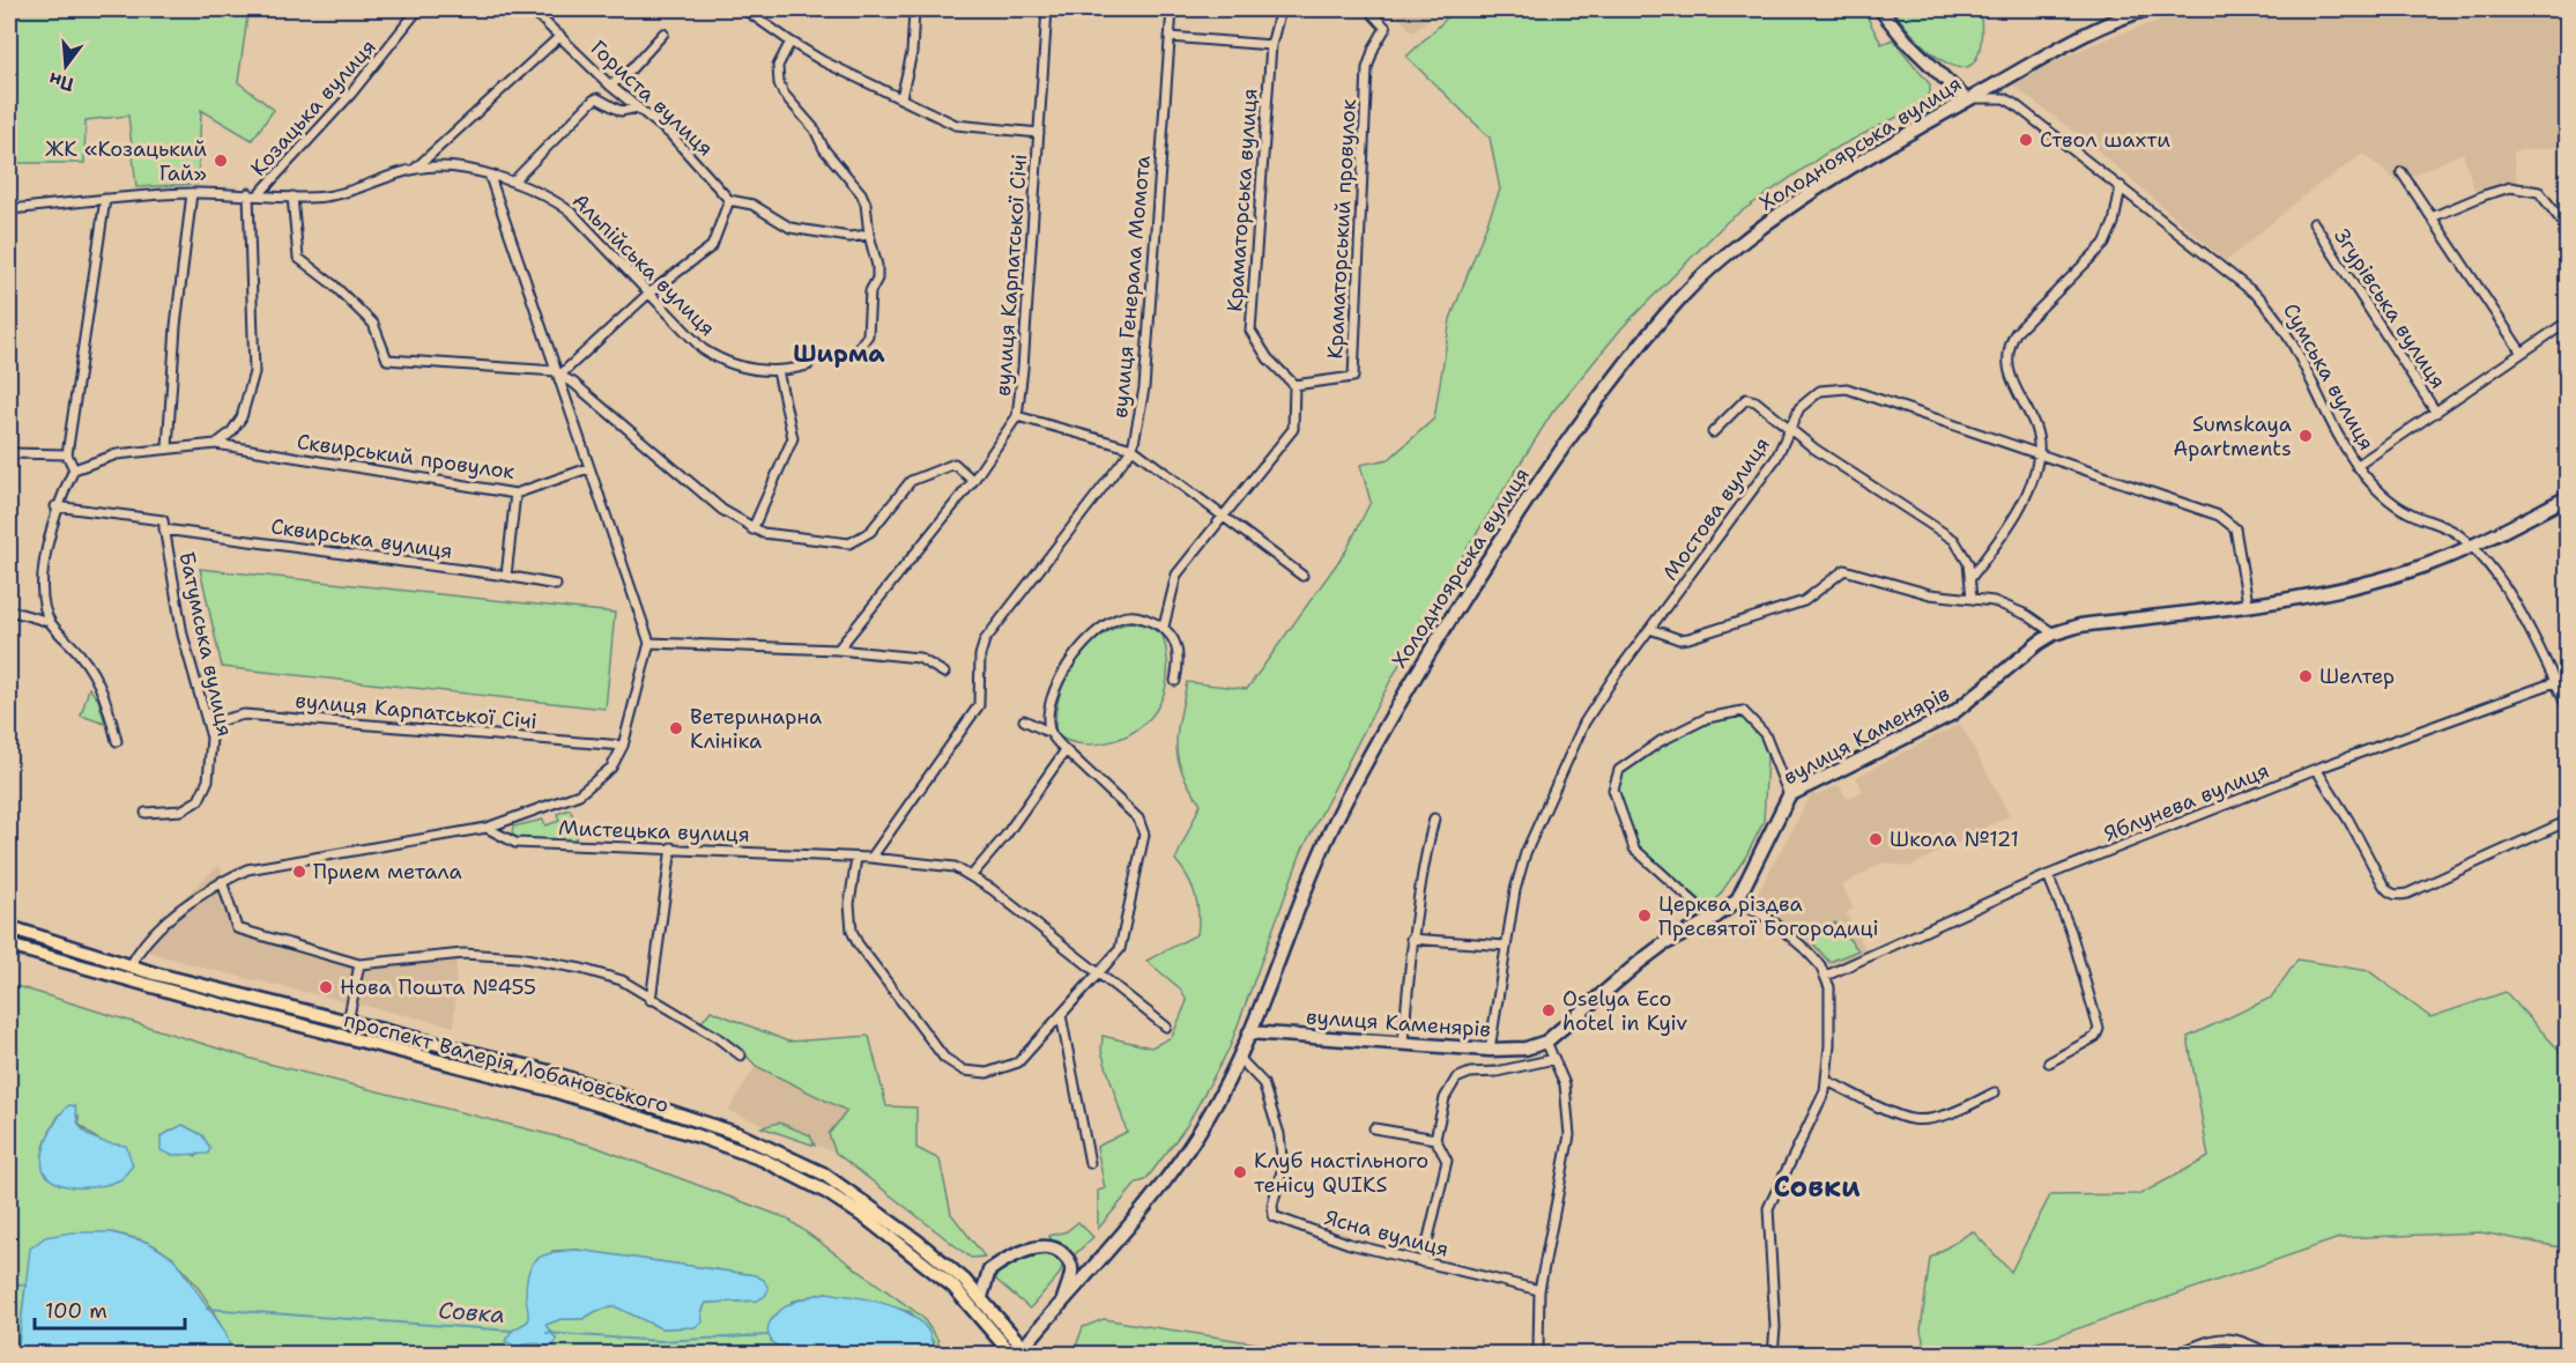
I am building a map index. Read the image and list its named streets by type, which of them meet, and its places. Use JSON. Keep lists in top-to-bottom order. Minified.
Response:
{"streets":{"main road":["Холодноярська вулиця","вулиця Каменярів","проспект Валерія Лобановського"],"street":["Гориста вулиця","Козацька вулиця","Краматорська вулиця","Краматорський провулок","Альпійська вулиця","вулиця Карпатської Січі","вулиця Генерала Момота","Згурівська вулиця","Сумська вулиця","Сквирський провулок","Мостова вулиця","Сквирська вулиця","Батумська вулиця","Яблунева вулиця","Мистецька вулиця","Ясна вулиця"]},"crossings":[["Гориста вулиця","Альпійська вулиця"],["Козацька вулиця","Альпійська вулиця"],["Холодноярська вулиця","Сумська вулиця"],["Холодноярська вулиця","вулиця Каменярів"],["Холодноярська вулиця","проспект Валерія Лобановського"],["Холодноярська вулиця","Ясна вулиця"],["Краматорська вулиця","Краматорський провулок"],["вулиця Карпатської Січі","Батумська вулиця"],["вулиця Генерала Момота","Мистецька вулиця"],["Сумська вулиця","вулиця Каменярів"],["Сумська вулиця","Яблунева вулиця"],["Мостова вулиця","вулиця Каменярів"],["Сквирська вулиця","Батумська вулиця"]],"districts":["Ширма","Совки"],"water":["Совка"],"places":["Ствол шахти","ЖК «Козацький Гай»","Sumskaya Apartments","Шелтер","Ветеринарна Клініка","Школа №121","Прием метала","Церква різдва Пресвятої Богородиці","Нова Пошта №455","Oselya Eco hotel in Kyiv","Клуб настільного тенісу QUIKS"],"scale_bar":"100 m","north":"bottom"}
